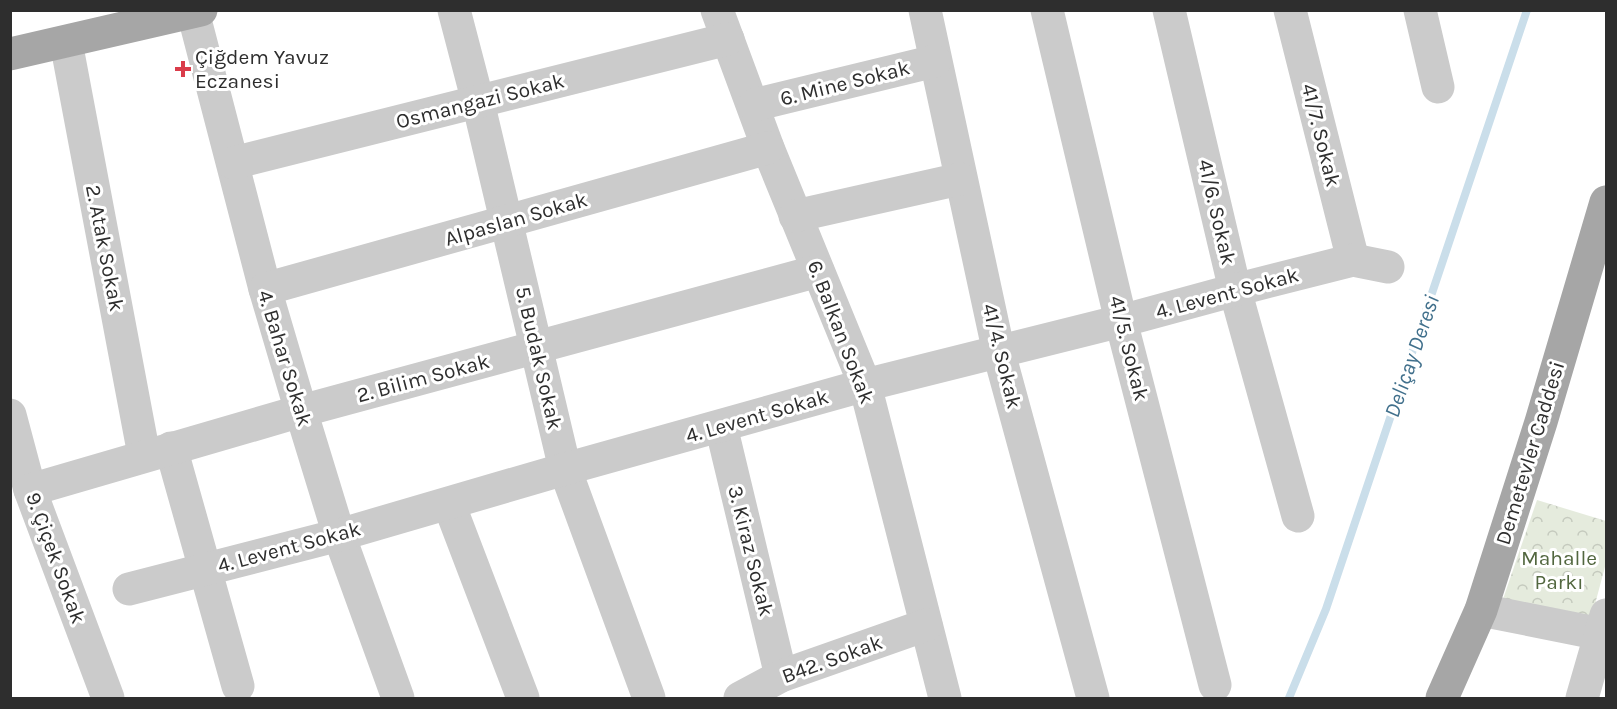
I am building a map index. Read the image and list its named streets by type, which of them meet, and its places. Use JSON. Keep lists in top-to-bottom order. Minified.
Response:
{"streets":{"main road":["Demetevler Caddesi"],"street":["6. Mine Sokak","Osmangazi Sokak","41/7. Sokak","41/6. Sokak","Alpaslan Sokak","2. Atak Sokak","4. Levent Sokak","6. Balkan Sokak","41/5. Sokak","41/4. Sokak","4. Bahar Sokak","5. Budak Sokak","2. Bilim Sokak","3. Kiraz Sokak","9. Çiçek Sokak","B42. Sokak"]},"crossings":[["6. Mine Sokak","6. Balkan Sokak"],["6. Mine Sokak","41/4. Sokak"],["Osmangazi Sokak","6. Balkan Sokak"],["Osmangazi Sokak","4. Bahar Sokak"],["Osmangazi Sokak","5. Budak Sokak"],["41/7. Sokak","4. Levent Sokak"],["41/6. Sokak","4. Levent Sokak"],["Alpaslan Sokak","6. Balkan Sokak"],["Alpaslan Sokak","4. Bahar Sokak"],["Alpaslan Sokak","5. Budak Sokak"],["2. Atak Sokak","4. Levent Sokak"],["2. Atak Sokak","2. Bilim Sokak"],["4. Levent Sokak","6. Balkan Sokak"],["4. Levent Sokak","41/5. Sokak"],["4. Levent Sokak","41/4. Sokak"],["4. Levent Sokak","4. Bahar Sokak"],["4. Levent Sokak","5. Budak Sokak"],["4. Levent Sokak","3. Kiraz Sokak"],["6. Balkan Sokak","2. Bilim Sokak"],["6. Balkan Sokak","B42. Sokak"],["4. Bahar Sokak","2. Bilim Sokak"],["5. Budak Sokak","2. Bilim Sokak"],["2. Bilim Sokak","9. Çiçek Sokak"],["3. Kiraz Sokak","B42. Sokak"]],"water":["Deliçay Deresi"],"parks":["Mahalle Parkı"],"places":{"health":["Çiğdem Yavuz Eczanesi"]}}
